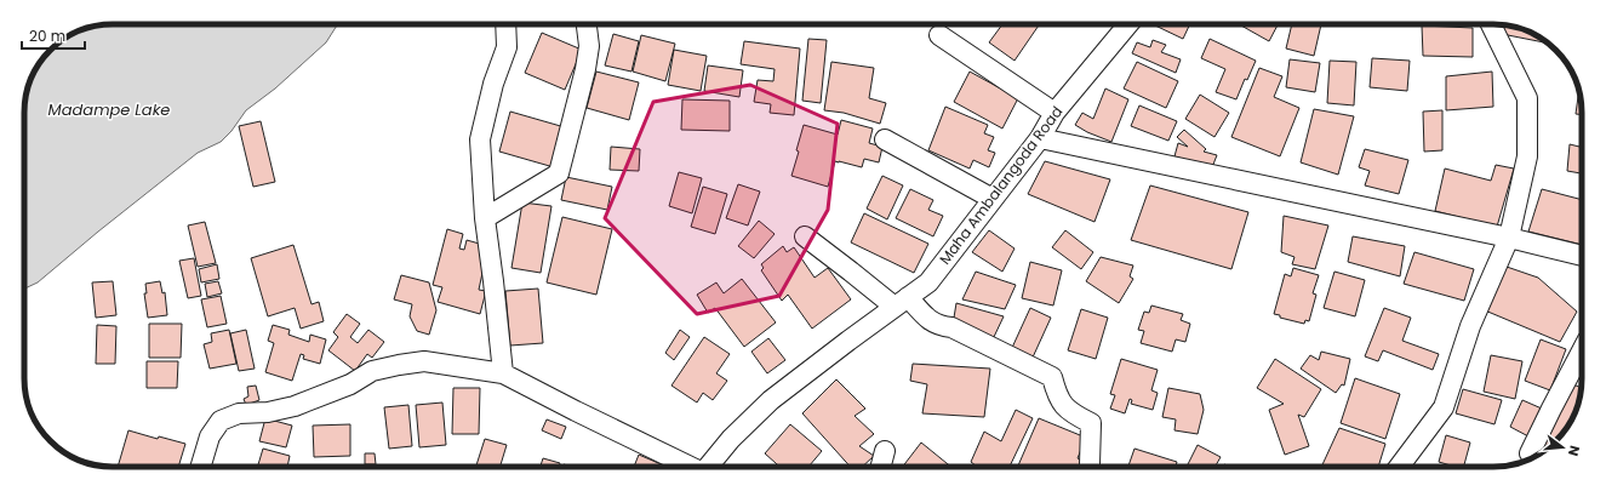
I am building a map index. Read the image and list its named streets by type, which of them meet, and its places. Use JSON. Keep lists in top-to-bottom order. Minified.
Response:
{"streets":{"street":["Maha Ambalangoda Road"]},"water":["Madampe Lake"],"scale_bar":"20 m","north":"right"}
